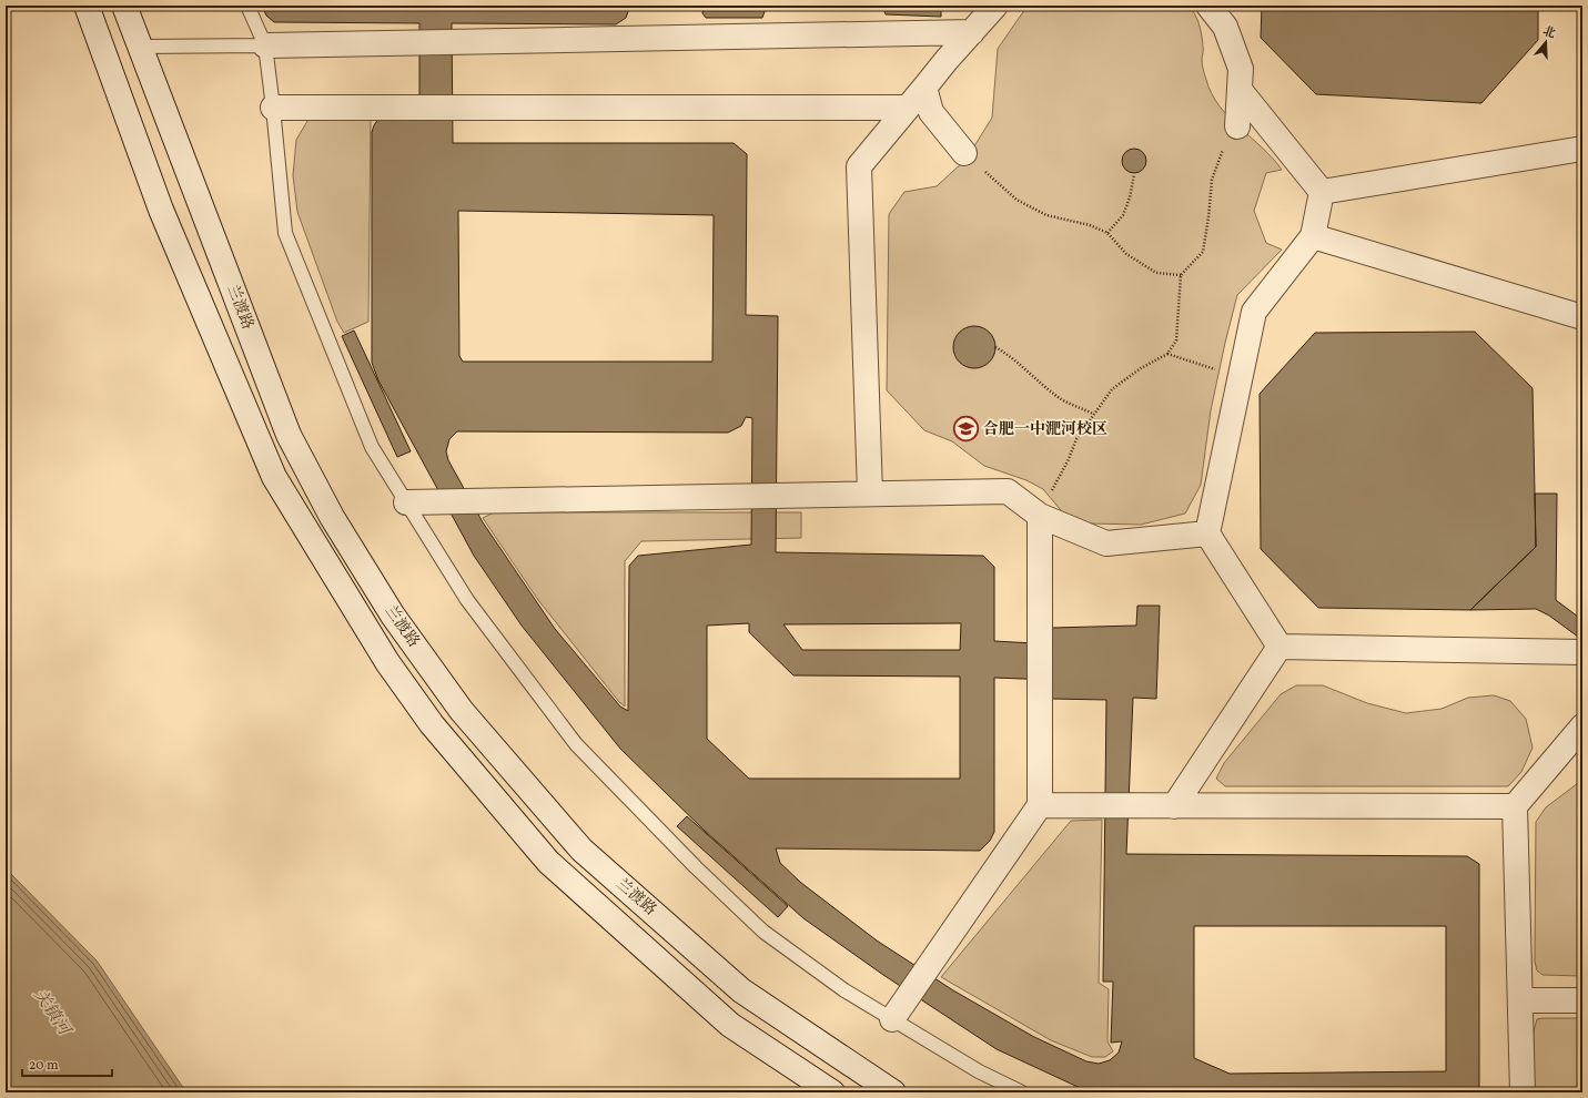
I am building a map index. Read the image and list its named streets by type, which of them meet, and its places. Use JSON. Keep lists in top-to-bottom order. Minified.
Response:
{"streets":{"street":["兰渡路"]},"water":["关镇河"],"places":{"school or university":["合肥一中淝河校区"]},"scale_bar":"20 m","north":"top"}
